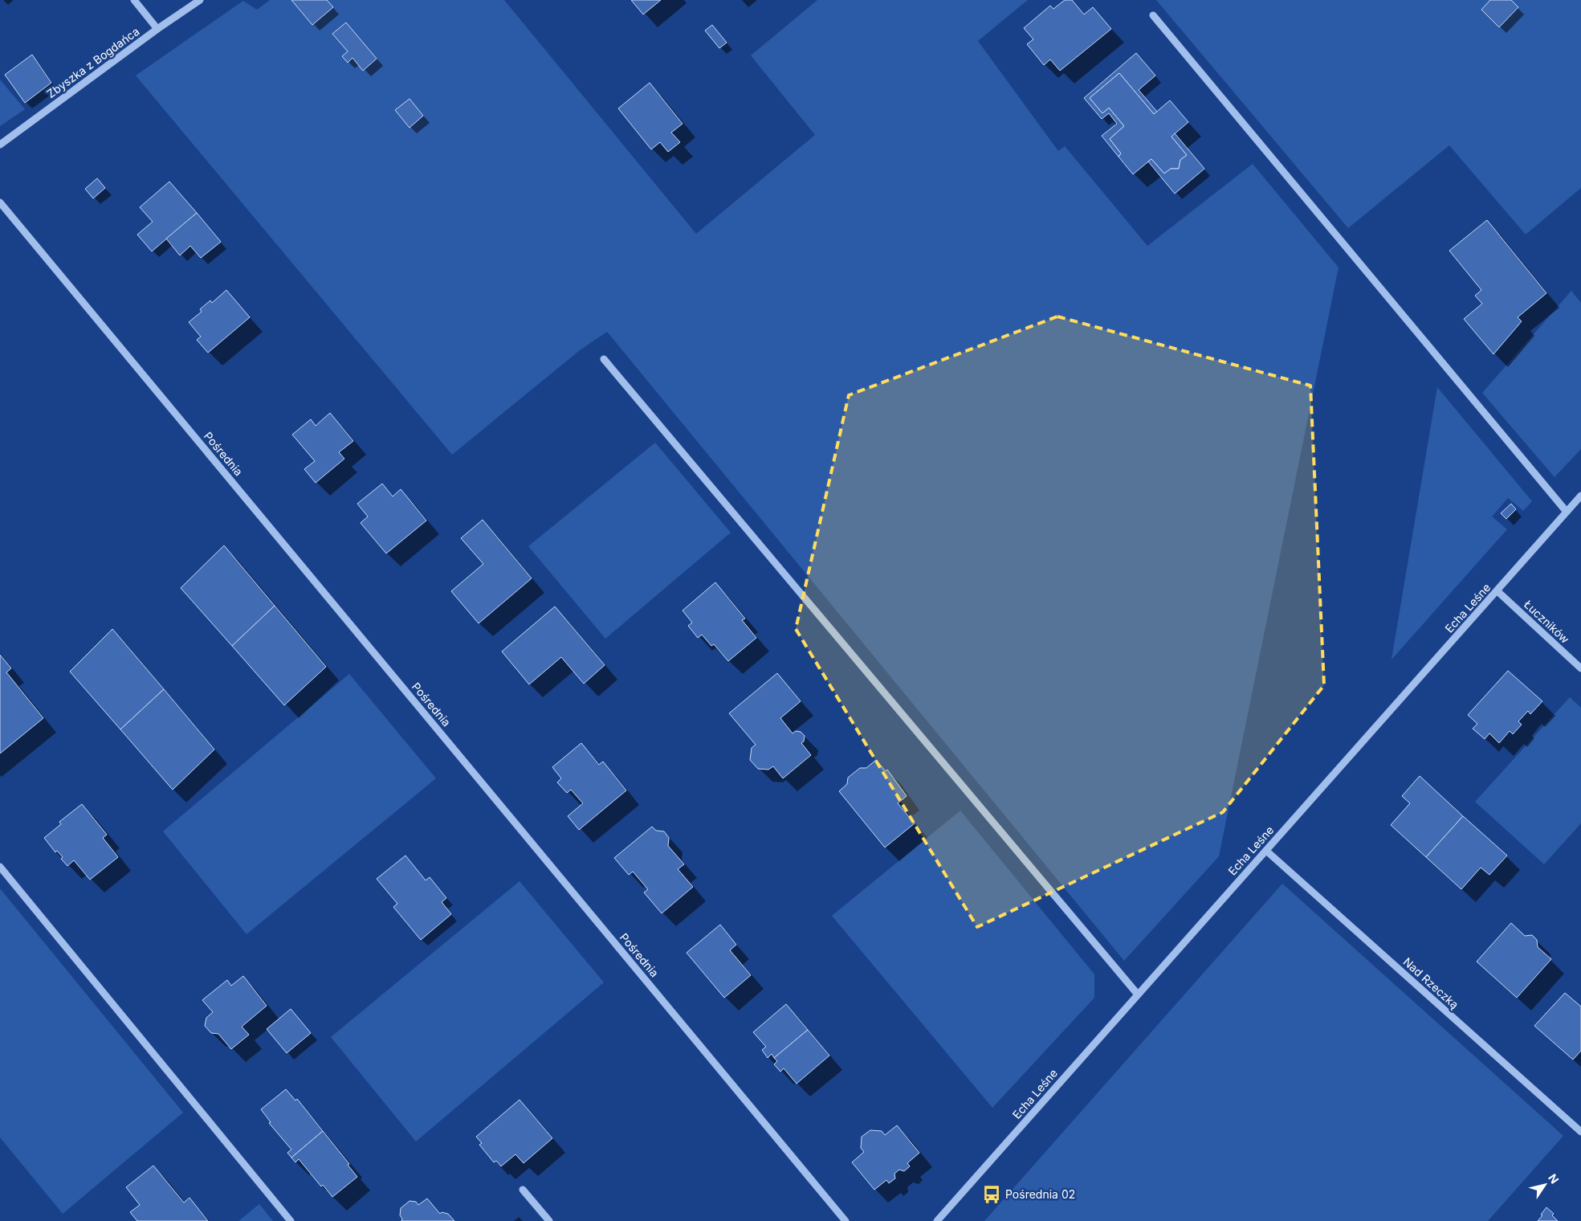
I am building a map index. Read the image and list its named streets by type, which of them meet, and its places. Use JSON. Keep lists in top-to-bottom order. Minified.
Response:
{"streets":{"street":["Zbyszka z Bogdańca","Pośrednia","Echa Leśne","Łuczników","Nad Rzeczką"]},"crossings":[["Echa Leśne","Łuczników"],["Echa Leśne","Nad Rzeczką"]],"places":{"bus stop":["Pośrednia 02"]},"north":"top right"}
